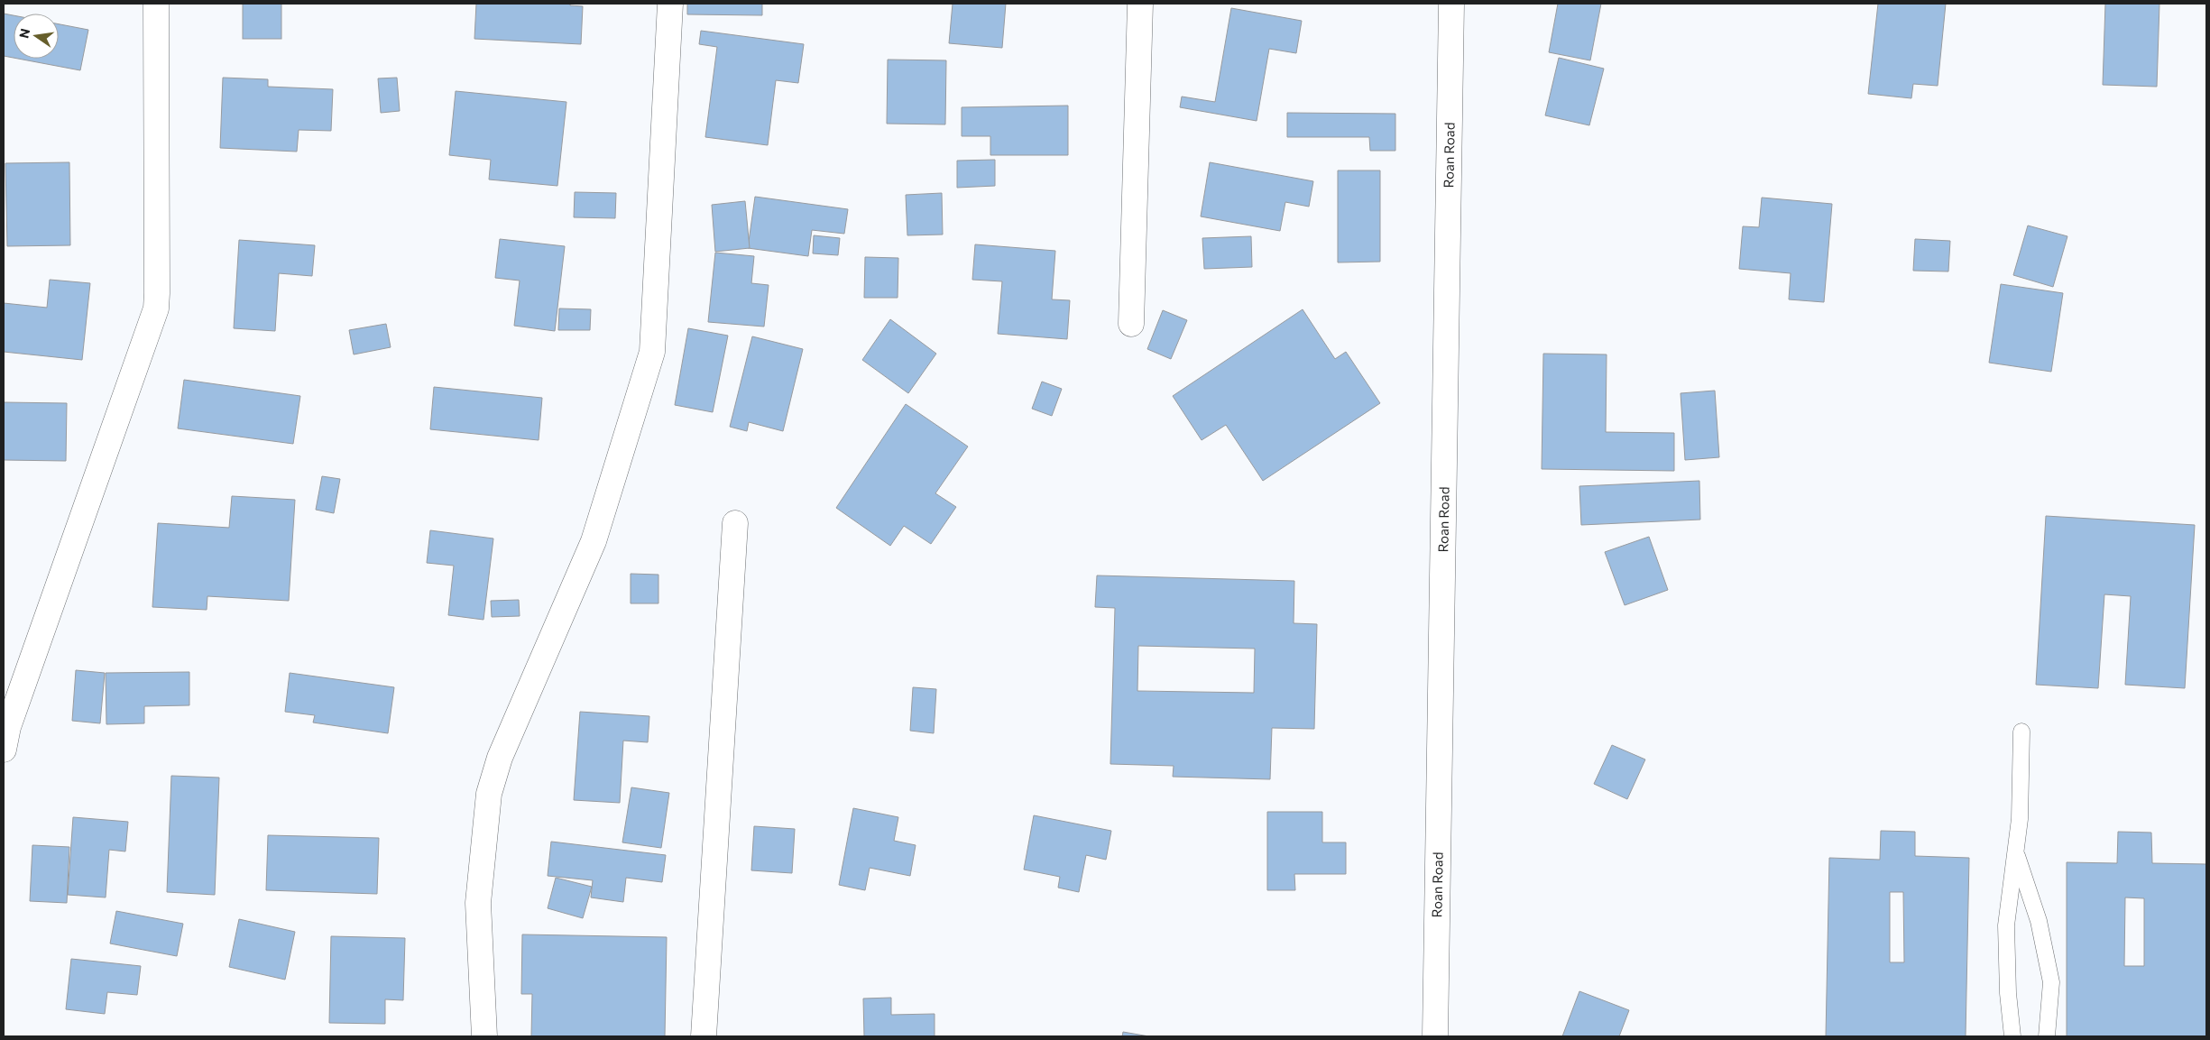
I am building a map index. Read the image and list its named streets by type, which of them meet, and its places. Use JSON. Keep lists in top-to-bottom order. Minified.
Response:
{"streets":{"street":["Roan Road"]},"north":"left"}
